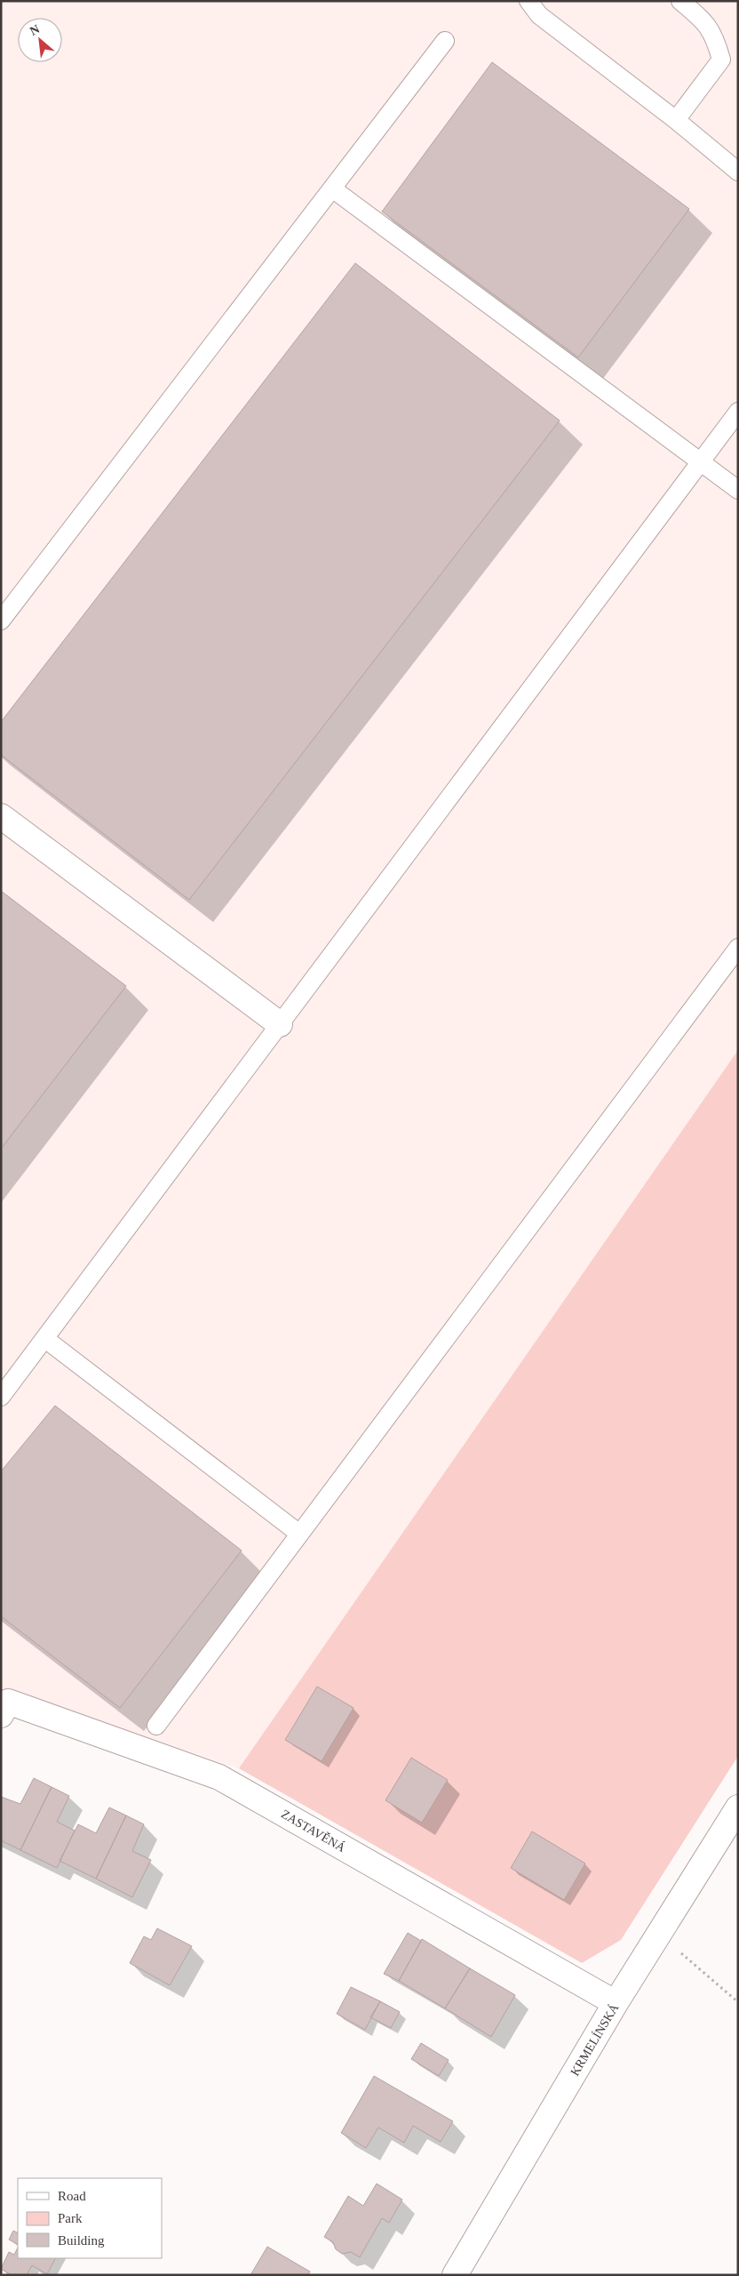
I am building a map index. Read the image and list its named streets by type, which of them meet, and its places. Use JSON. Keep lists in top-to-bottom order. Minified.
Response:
{"streets":{"street":["ZASTAVĚNÁ","KRMELÍNSKÁ"]},"crossings":[["ZASTAVĚNÁ","KRMELÍNSKÁ"]],"legend":["Road","Park","Building"],"north":"top left"}
